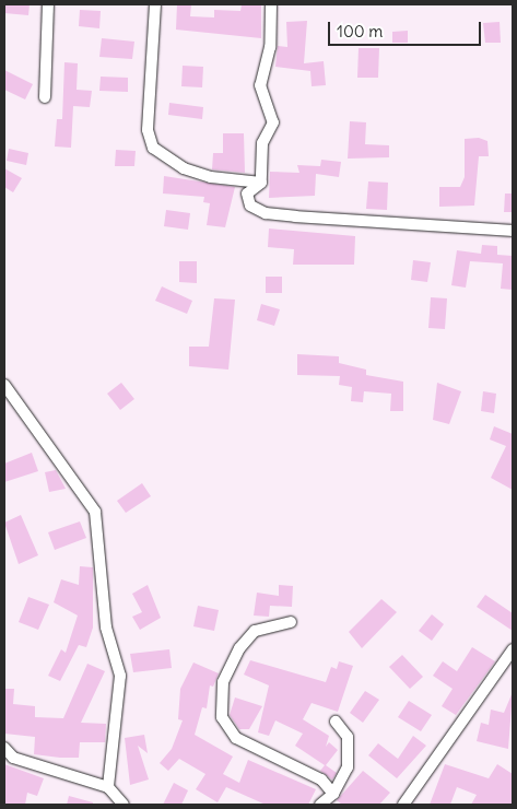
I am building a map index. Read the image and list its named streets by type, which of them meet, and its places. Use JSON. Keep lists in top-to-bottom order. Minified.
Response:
{"scale_bar":"100 m"}
